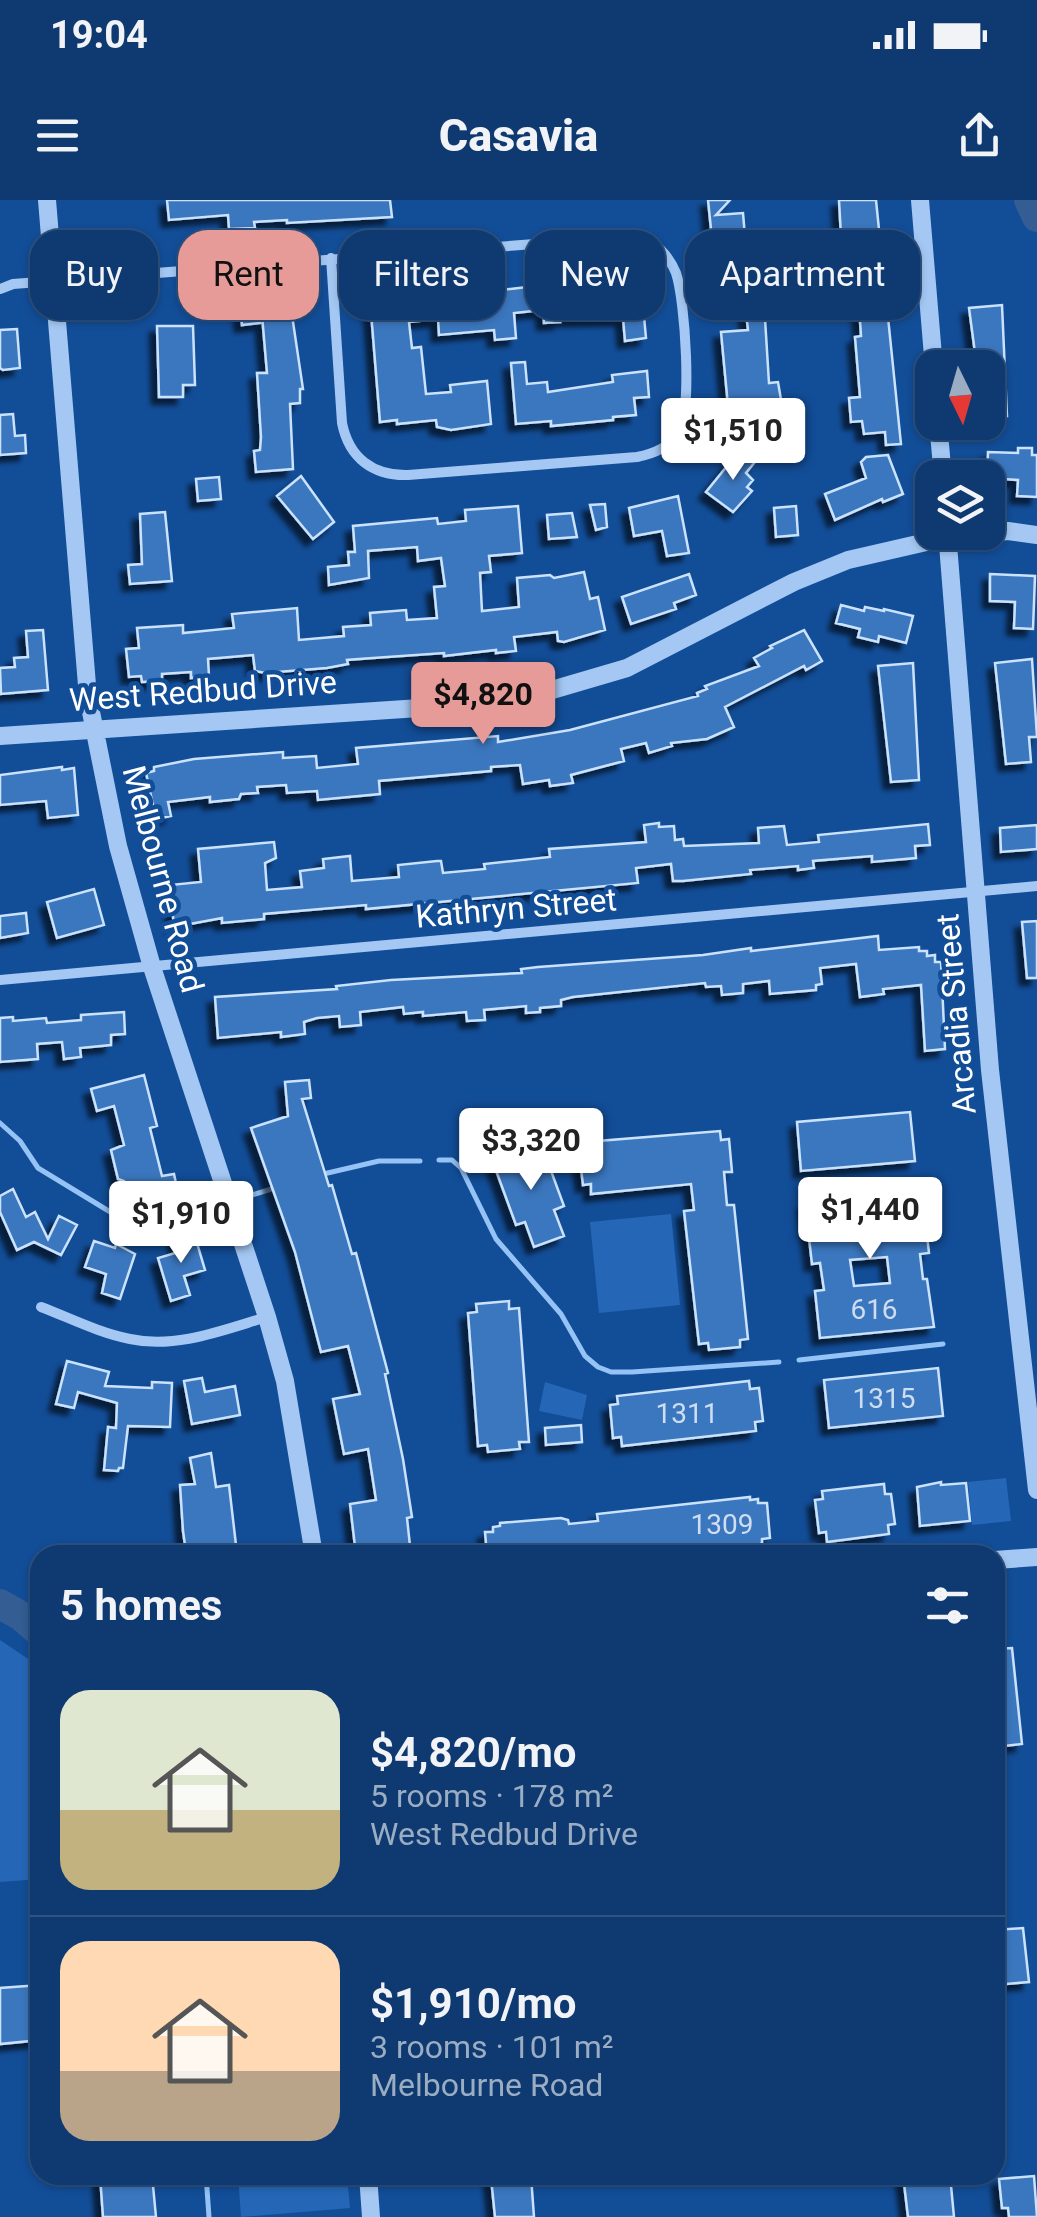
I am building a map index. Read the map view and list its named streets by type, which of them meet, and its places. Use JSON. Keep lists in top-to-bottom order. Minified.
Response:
{"streets":{"street":["West Redbud Drive","Melbourne Road","Kathryn Street","Arcadia Street"]},"crossings":[["West Redbud Drive","Melbourne Road"],["Melbourne Road","Kathryn Street"],["Kathryn Street","Arcadia Street"]],"house_numbers":["616","1315","1311","1309"],"north":"bottom","page":{"status":"19:04","header":"Casavia","chip":["Buy","Rent","Filters","New","Apartment"],"price":["$1,510","$4,820","$3,320","$1,440","$1,910"],"heading":"5 homes","list":[{"name":"$4,820/mo","note":"5 rooms · 178 m² · West Redbud Drive"},{"name":"$1,910/mo","note":"3 rooms · 101 m² · Melbourne Road"}]}}
